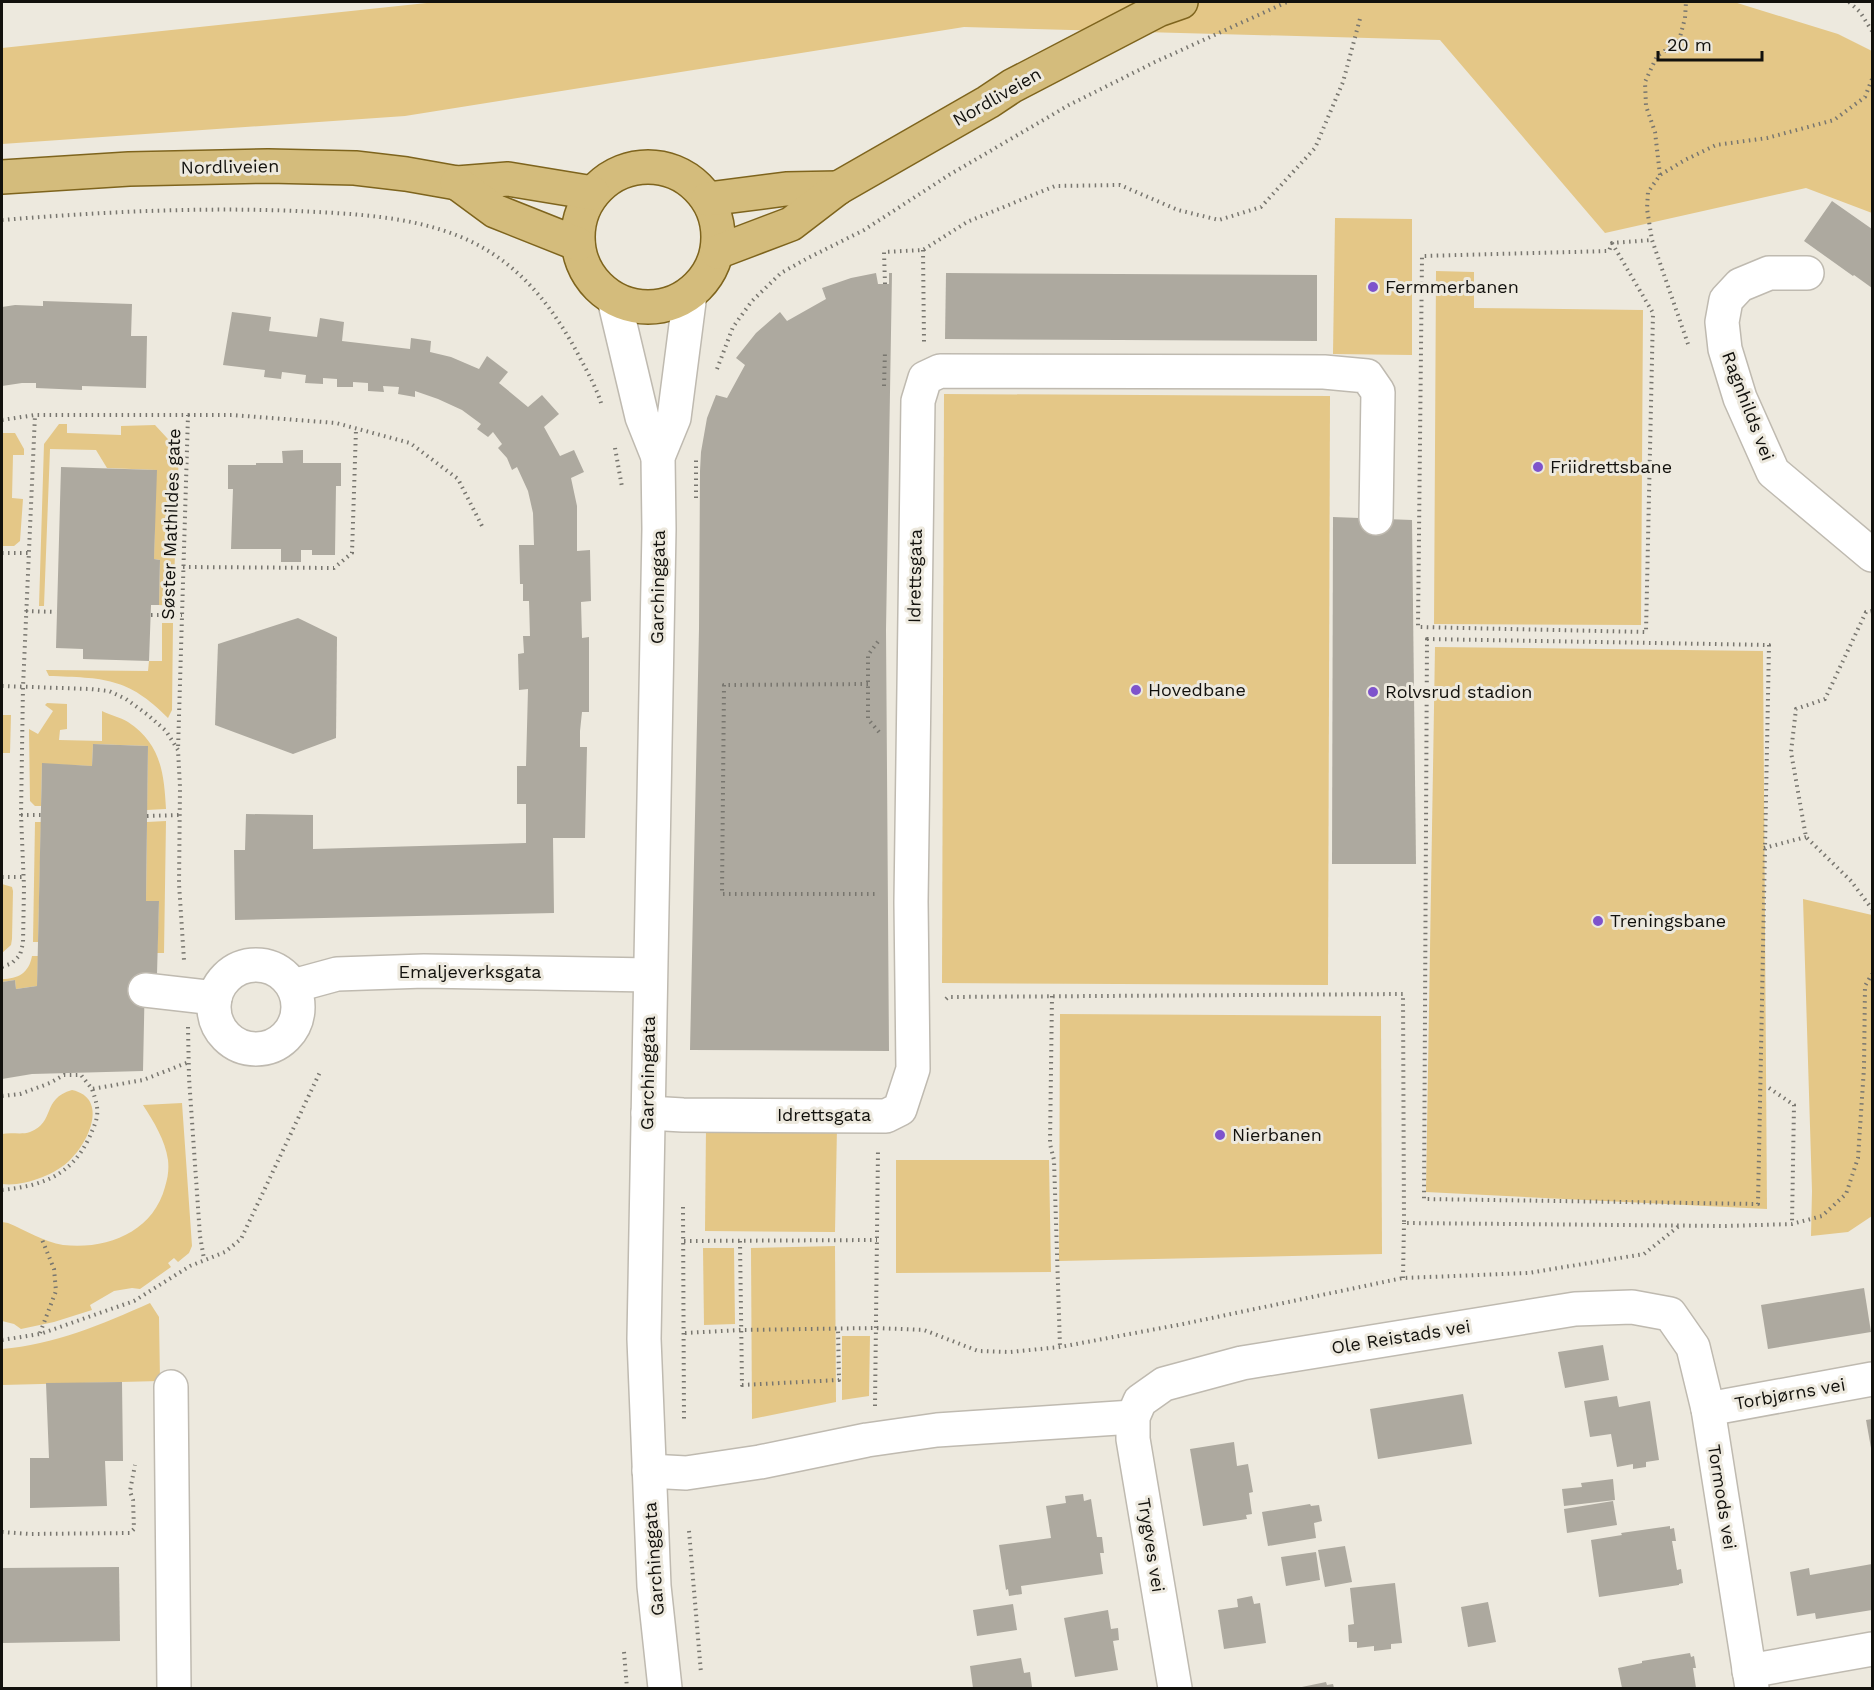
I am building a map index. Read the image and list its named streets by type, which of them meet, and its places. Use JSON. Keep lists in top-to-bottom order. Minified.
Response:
{"streets":{"main road":["Nordliveien"],"street":["Ragnhilds vei","Idrettsgata","Garchinggata","Emaljeverksgata","Ole Reistads vei","Torbjørns vei","Tormods vei","Trygves vei"],"path":["Søster Mathildes gate"]},"crossings":[["Nordliveien","Garchinggata"],["Søster Mathildes gate","Emaljeverksgata"],["Idrettsgata","Garchinggata"],["Garchinggata","Emaljeverksgata"],["Ole Reistads vei","Tormods vei"],["Ole Reistads vei","Trygves vei"],["Torbjørns vei","Tormods vei"]],"places":["Fermmerbanen","Friidrettsbane","Hovedbane","Rolvsrud stadion","Treningsbane","Nierbanen"],"scale_bar":"20 m"}
